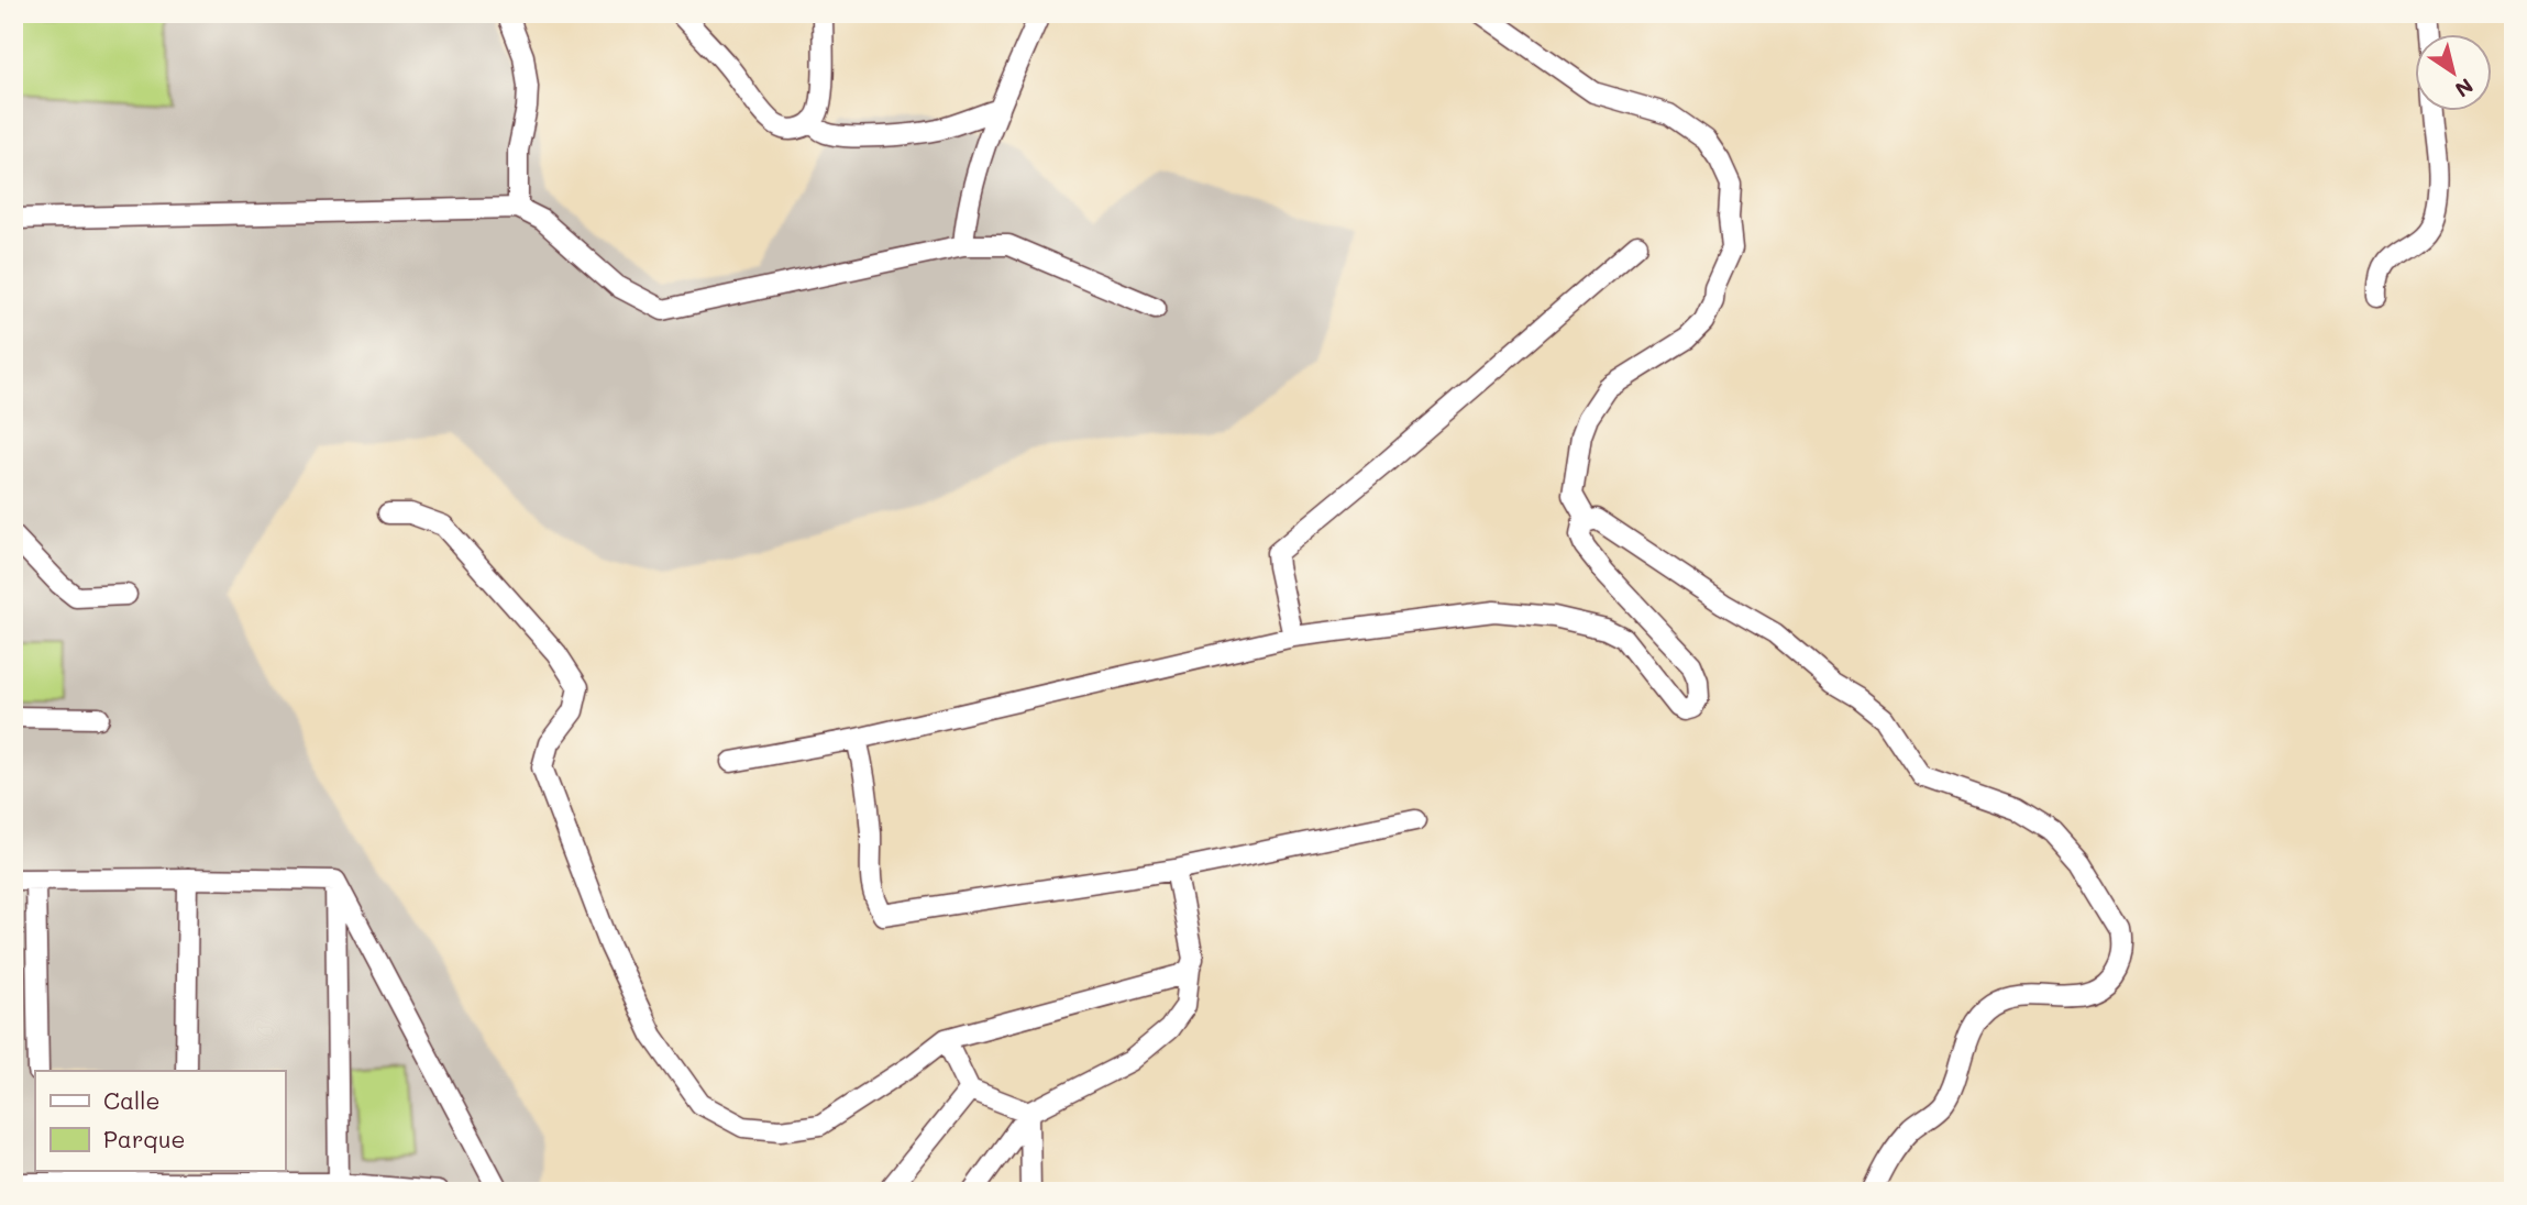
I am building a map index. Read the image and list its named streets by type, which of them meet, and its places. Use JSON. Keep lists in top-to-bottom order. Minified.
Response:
{"legend":["Calle","Parque"],"north":"bottom right"}
